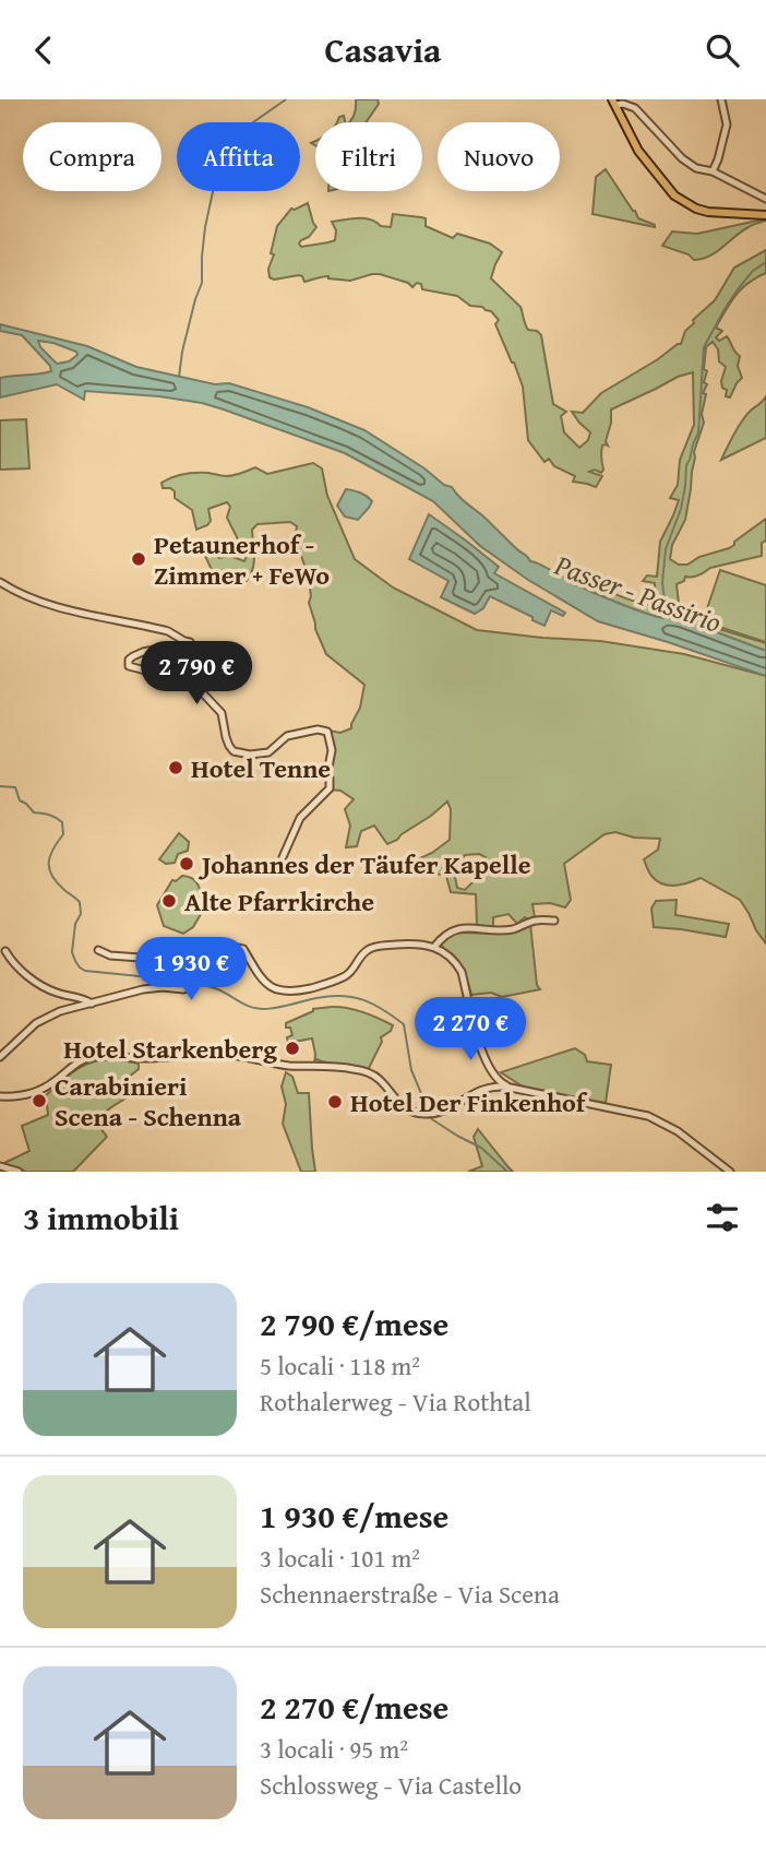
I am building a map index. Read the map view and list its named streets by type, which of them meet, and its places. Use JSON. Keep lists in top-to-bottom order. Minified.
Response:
{"water":["Passer - Passirio"],"places":["Petaunerhof - Zimmer + FeWo","Hotel Tenne","Johannes der Täufer Kapelle","Alte Pfarrkirche","Hotel Starkenberg","Carabinieri Scena - Schenna","Hotel Der Finkenhof"],"page":{"header":"Casavia","chip":["Compra","Affitta","Filtri","Nuovo"],"price":["2 790 €","1 930 €","2 270 €"],"heading":"3 immobili","list":[{"name":"2 790 €/mese","note":"5 locali · 118 m² · Rothalerweg - Via Rothtal"},{"name":"1 930 €/mese","note":"3 locali · 101 m² · Schennaerstraße - Via Scena"},{"name":"2 270 €/mese","note":"3 locali · 95 m² · Schlossweg - Via Castello"}]}}
